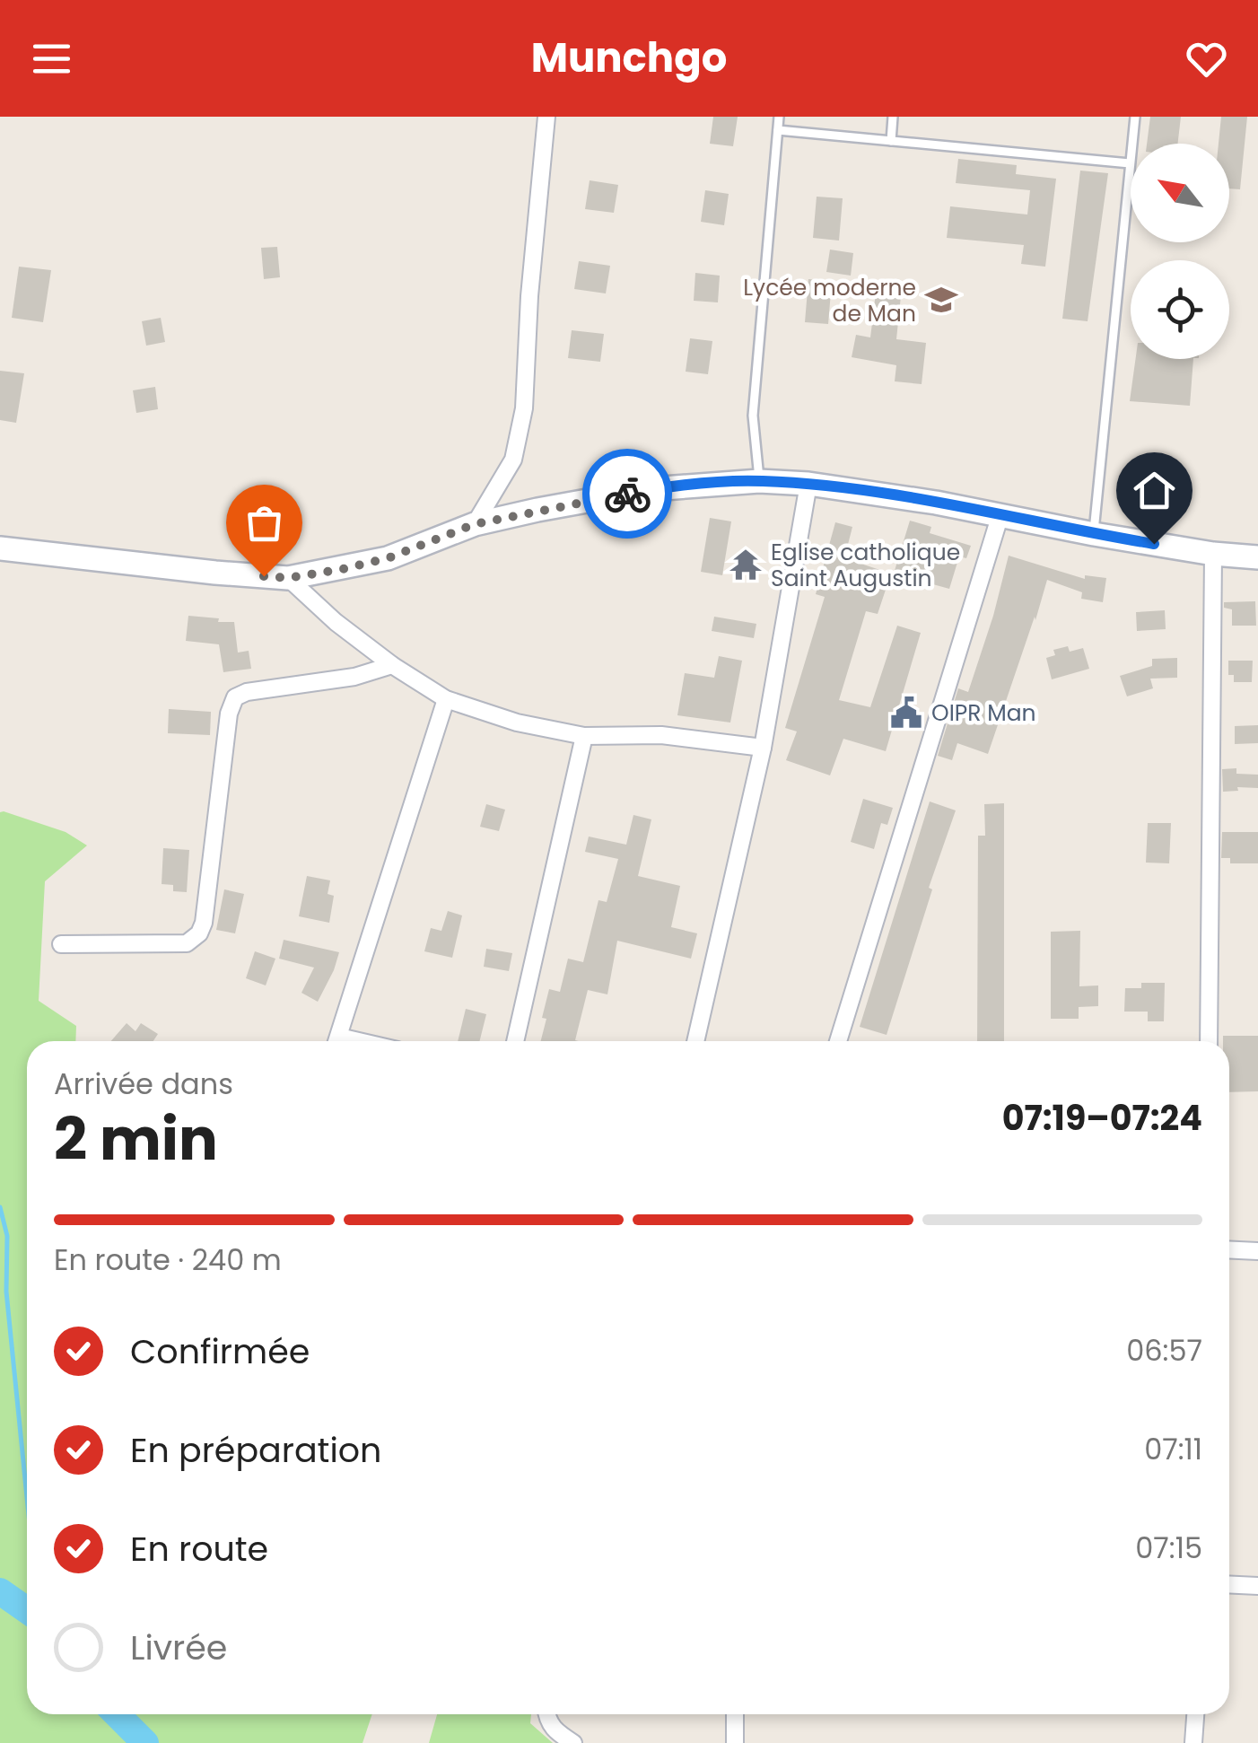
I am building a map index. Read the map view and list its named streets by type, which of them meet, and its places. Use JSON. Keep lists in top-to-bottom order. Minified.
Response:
{"places":{"school or university":["Lycée moderne de Man"],"temple":["Eglise catholique Saint Augustin"],"public building":["OIPR Man"]},"north":"top left","page":{"header":"Munchgo","heading":["2 min","Arrivée dans","07:19–07:24"],"bar":"En route · 240 m","list":[["Confirmée","06:57"],["En préparation","07:11"],["En route","07:15"],"Livrée"]}}
